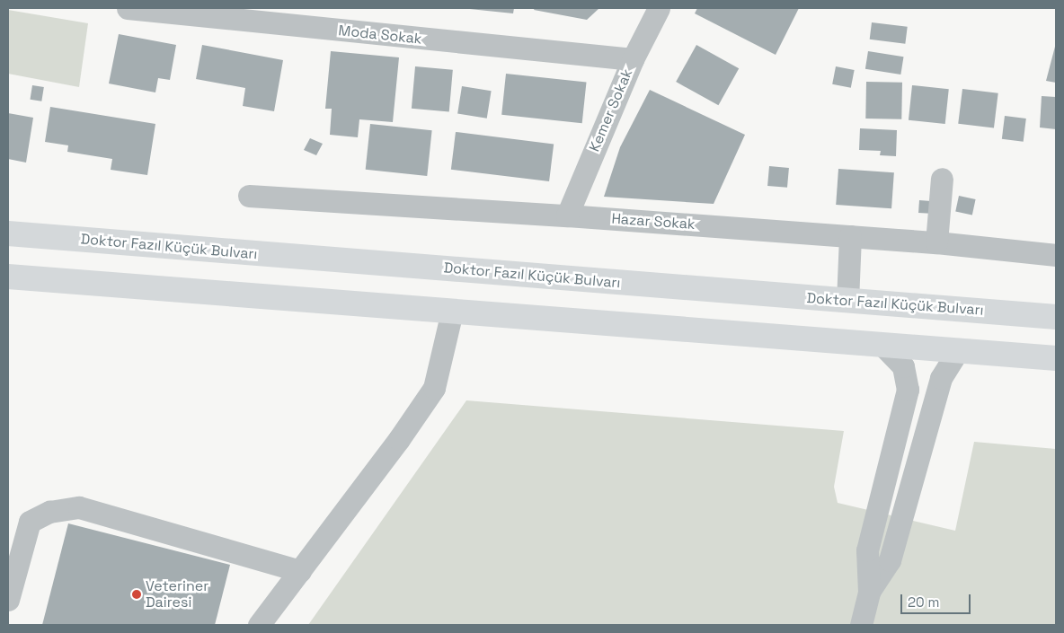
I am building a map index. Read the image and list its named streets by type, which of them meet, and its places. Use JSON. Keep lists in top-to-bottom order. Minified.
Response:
{"streets":{"highway":["Doktor Fazıl Küçük Bulvarı"],"street":["Moda Sokak","Kemer Sokak","Hazar Sokak"]},"crossings":[["Moda Sokak","Kemer Sokak"],["Kemer Sokak","Hazar Sokak"]],"places":["Veteriner Dairesi"],"scale_bar":"20 m"}
